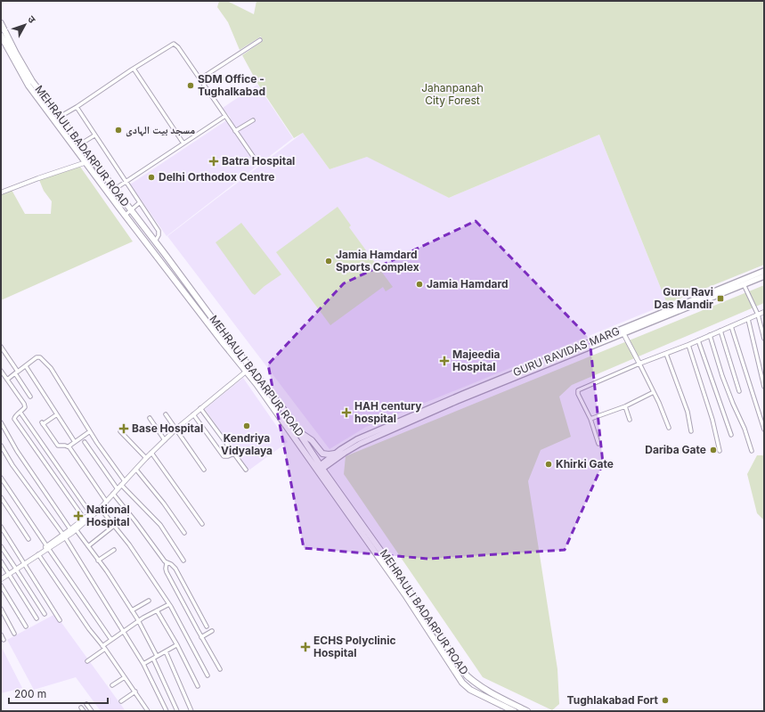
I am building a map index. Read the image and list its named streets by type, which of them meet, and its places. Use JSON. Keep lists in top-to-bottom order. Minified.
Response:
{"streets":{"main road":["MEHRAULI BADARPUR ROAD","GURU RAVIDAS MARG"]},"crossings":[["MEHRAULI BADARPUR ROAD","GURU RAVIDAS MARG"]],"parks":["Jahanpanah City Forest"],"places":{"other":["SDM Office - Tughalkabad","مسجد بیت الہادی","Delhi Orthodox Centre","Jamia Hamdard Sports Complex","Jamia Hamdard","Kendriya Vidyalaya","Dariba Gate","Khirki Gate","Tughlakabad Fort"],"health":["Batra Hospital","Majeedia Hospital","HAH century hospital","Base Hospital","National Hospital","ECHS Polyclinic Hospital"],"transit":["Guru Ravi Das Mandir"]},"scale_bar":"200 m","north":"top right"}
